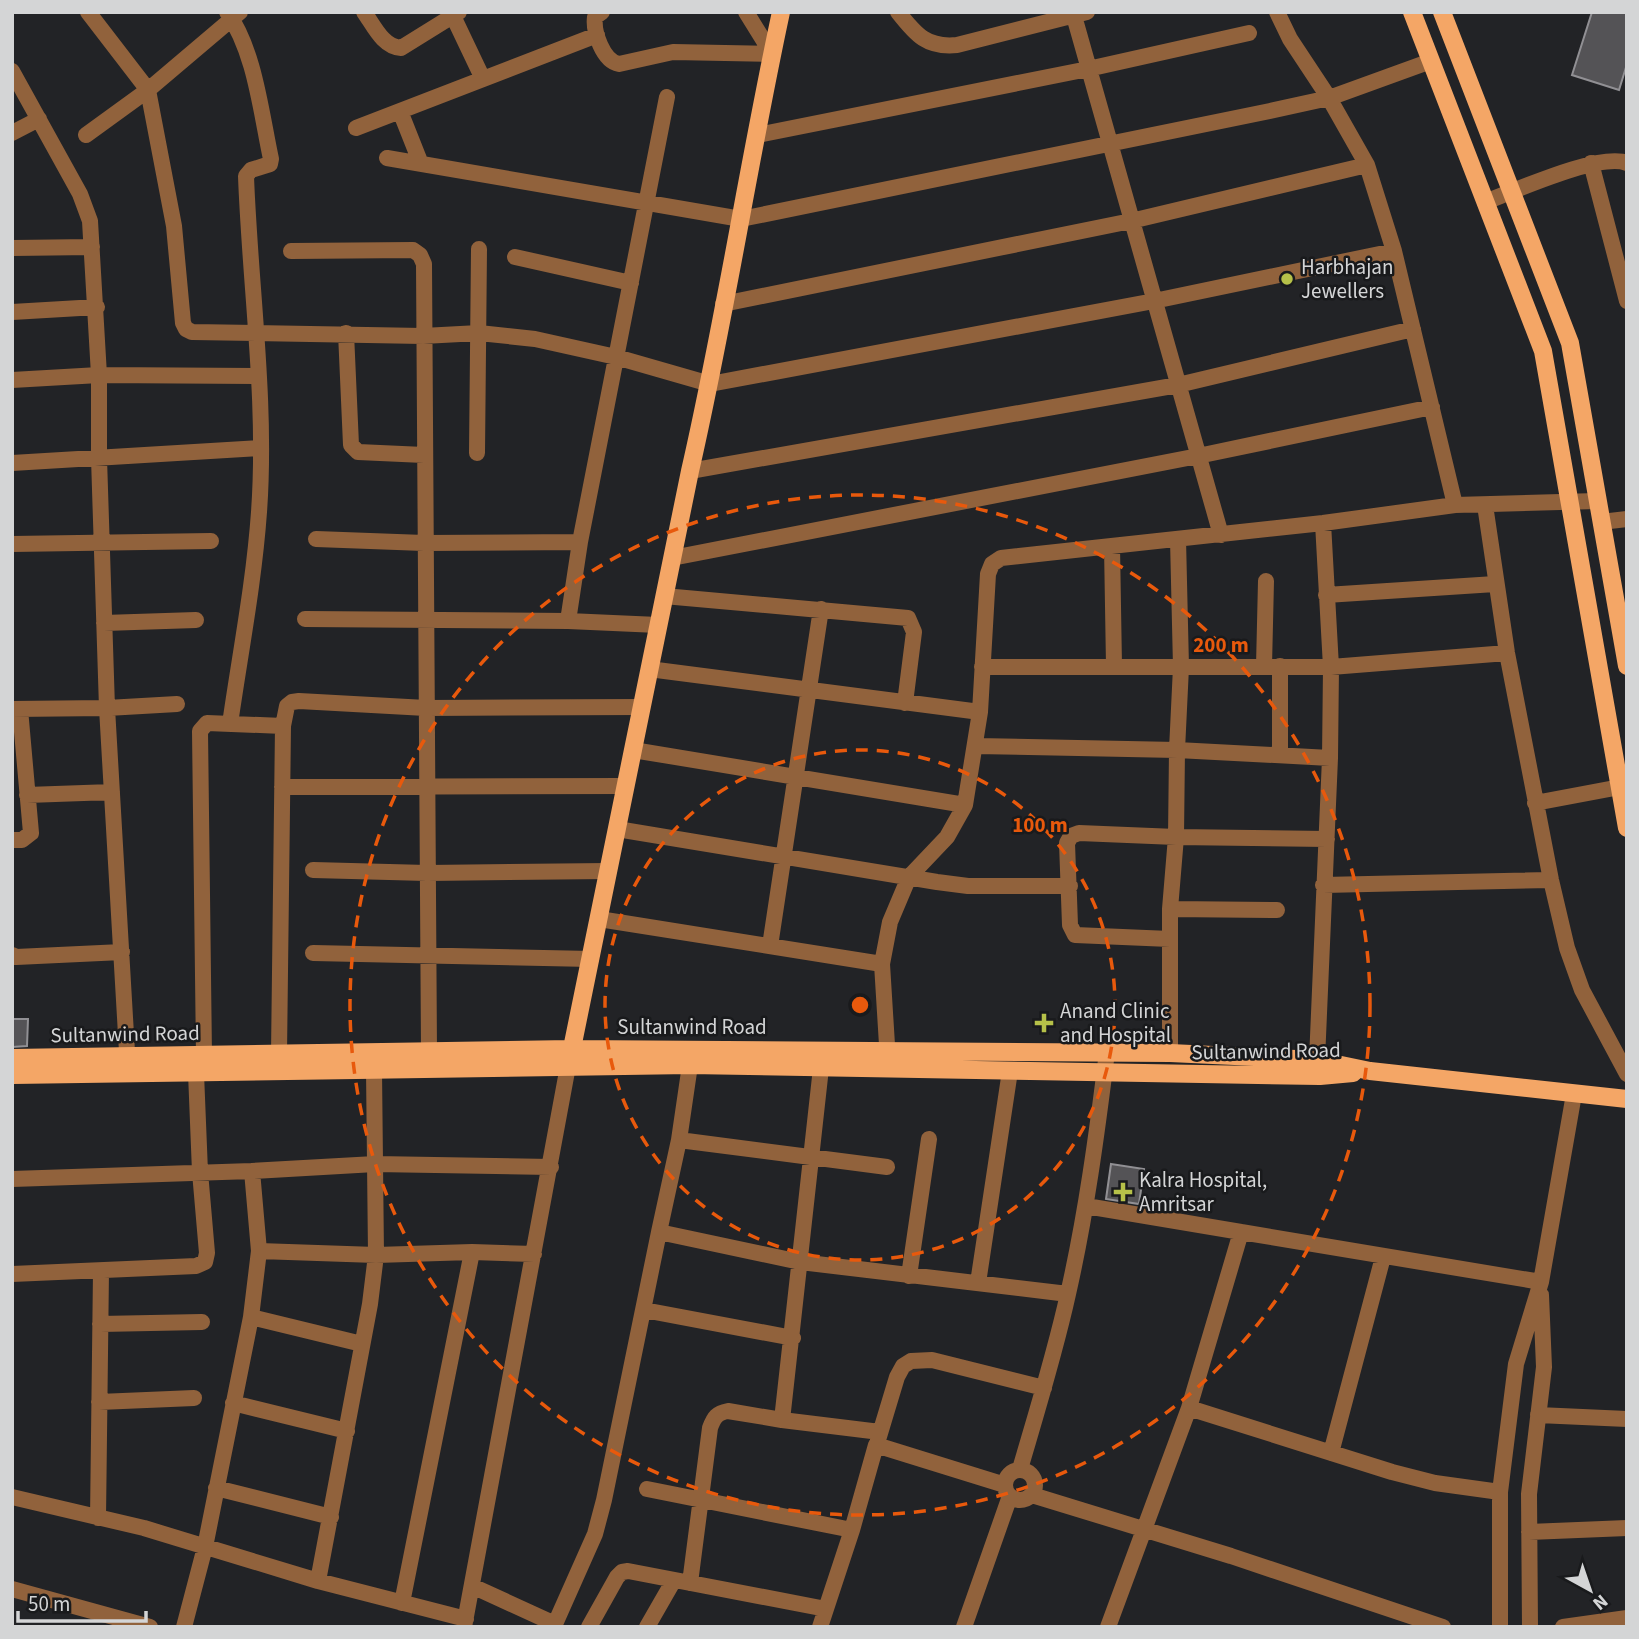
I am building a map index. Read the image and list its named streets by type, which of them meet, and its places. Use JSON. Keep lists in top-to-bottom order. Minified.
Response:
{"streets":{"main road":["Sultanwind Road"]},"places":{"other":["Harbhajan Jewellers"],"health":["Anand Clinic and Hospital","Kalra Hospital, Amritsar"]},"scale_bar":"50 m","north":"bottom right","rings":["200 m","100 m"]}
